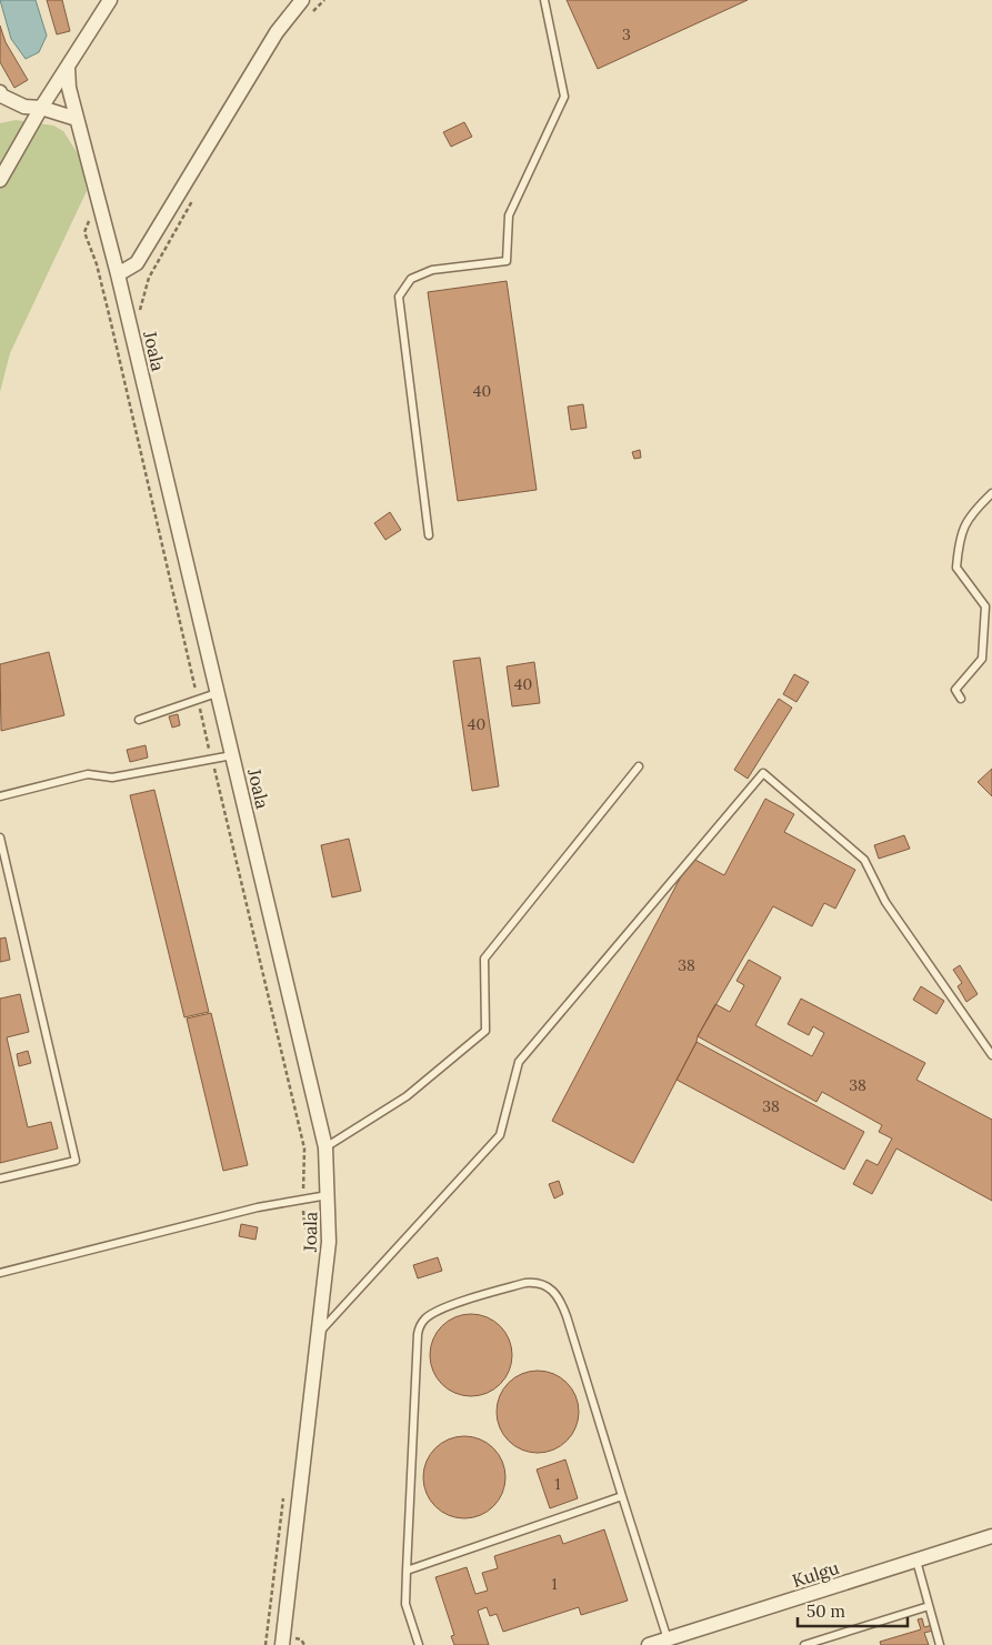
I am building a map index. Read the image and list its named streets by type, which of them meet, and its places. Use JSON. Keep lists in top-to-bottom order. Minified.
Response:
{"streets":{"street":["Joala","Kulgu"]},"house_numbers":["3","40","40","40","38","38","38","1","1"],"scale_bar":"50 m"}
